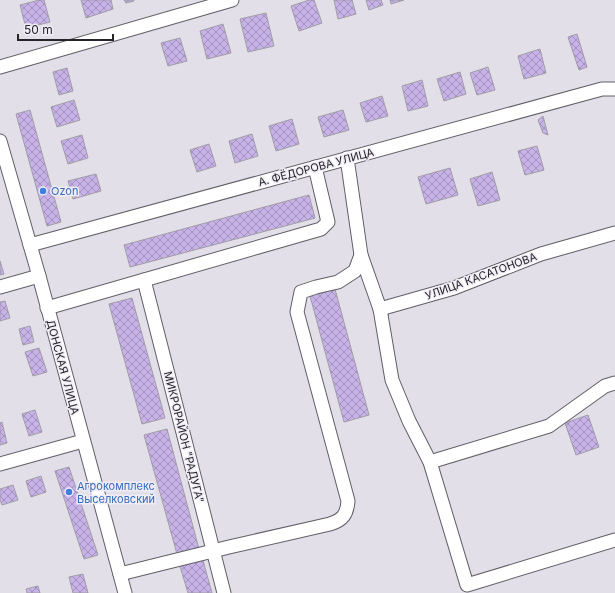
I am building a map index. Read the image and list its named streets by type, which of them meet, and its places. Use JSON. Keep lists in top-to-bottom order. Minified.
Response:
{"streets":{"street":["А. ФЁДОРОВА УЛИЦА","УЛИЦА КАСАТОНОВА","ДОНСКАЯ УЛИЦА","МИКРОРАЙОН \"РАДУГА\""]},"crossings":[["А. ФЁДОРОВА УЛИЦА","ДОНСКАЯ УЛИЦА"]],"places":["Ozon","Агрокомплекс Выселковский"],"scale_bar":"50 m"}
